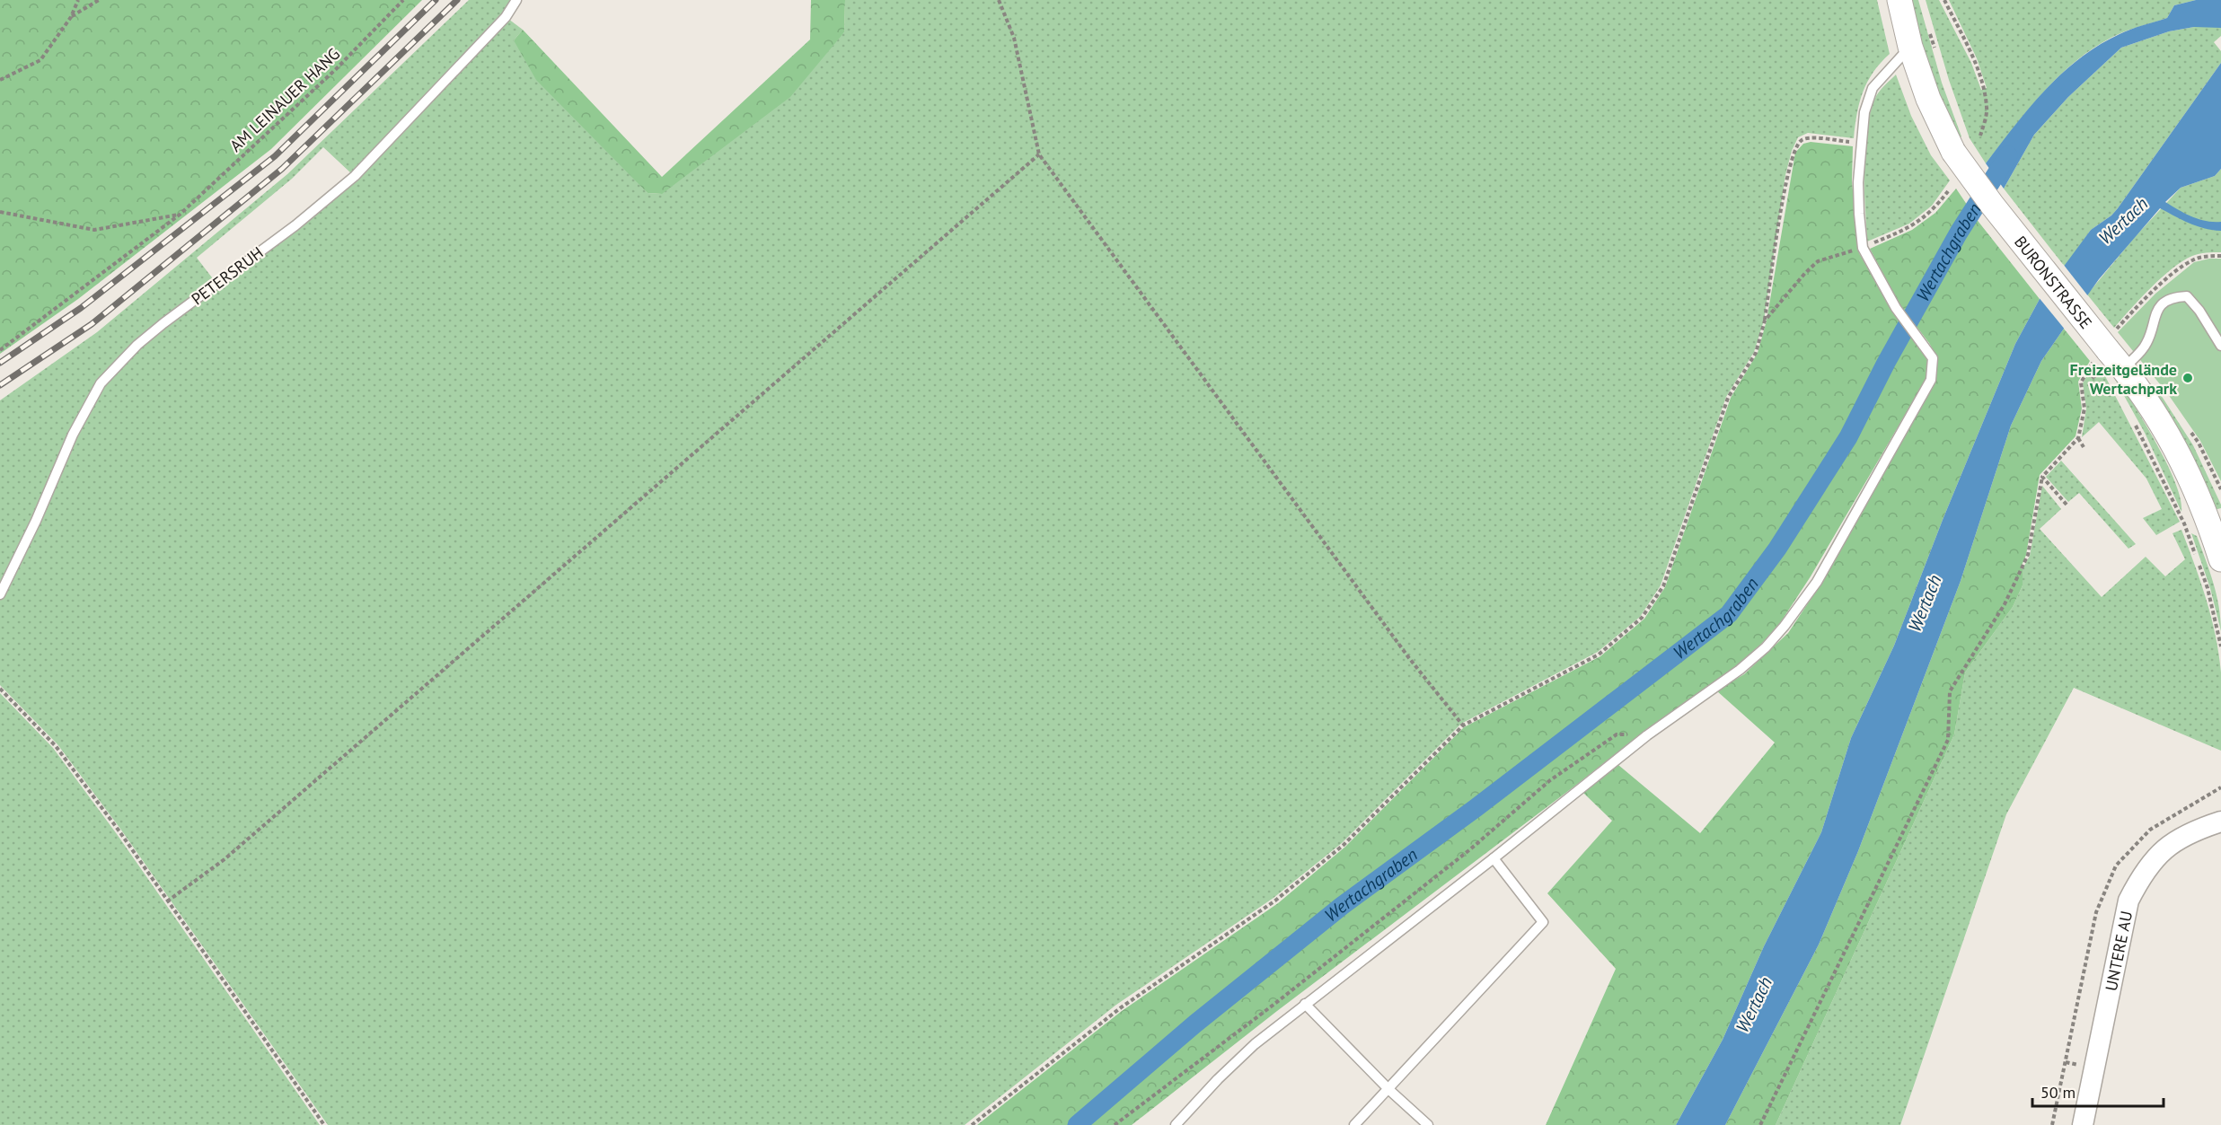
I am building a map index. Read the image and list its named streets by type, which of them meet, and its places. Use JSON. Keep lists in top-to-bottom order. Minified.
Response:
{"streets":{"street":["BURONSTRASSE","UNTERE AU"],"lane":["PETERSRUH"],"path":["AM LEINAUER HANG"]},"water":["Wertach","Wertachgraben"],"places":["Freizeitgelände Wertachpark"],"scale_bar":"50 m"}
